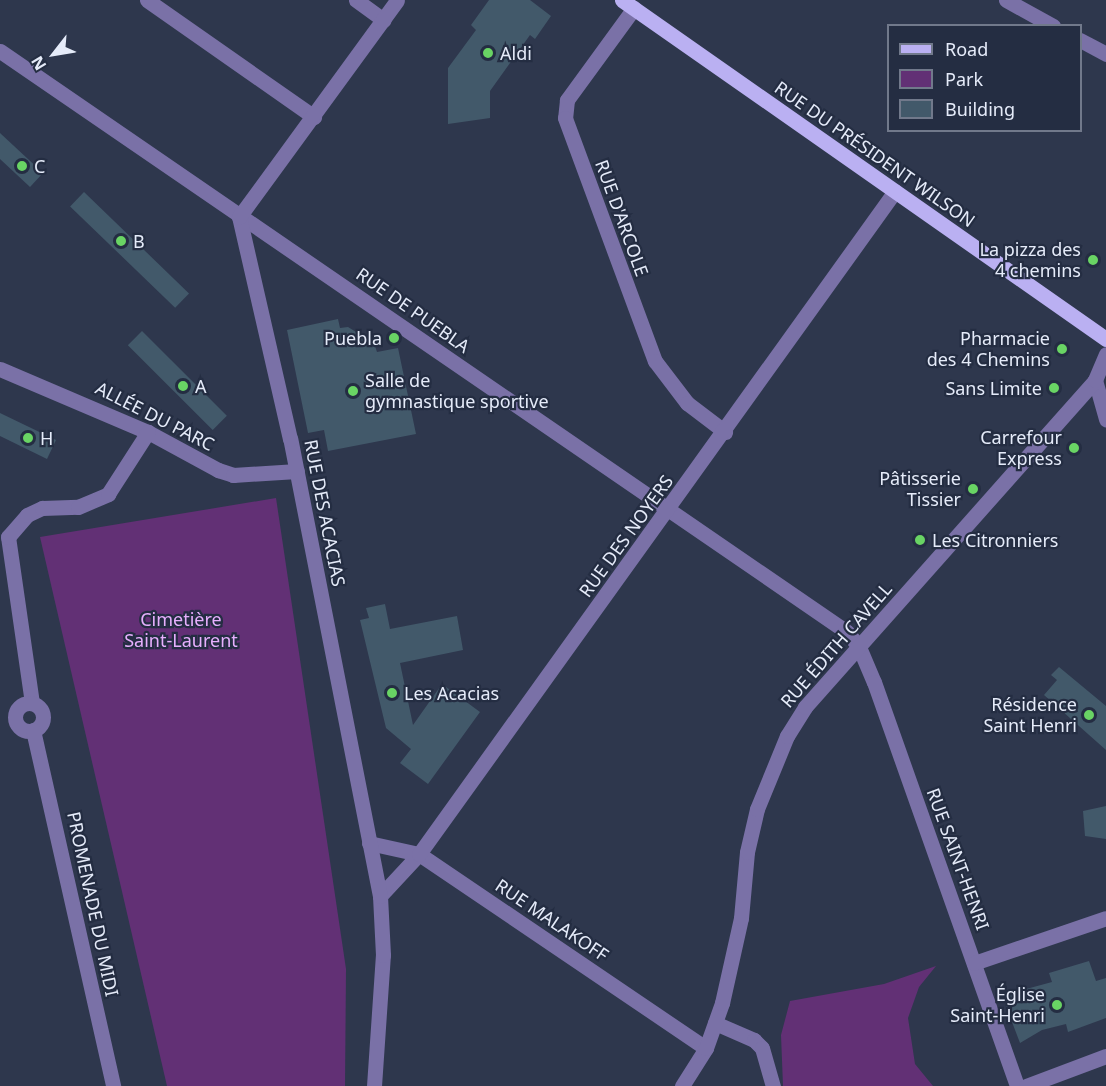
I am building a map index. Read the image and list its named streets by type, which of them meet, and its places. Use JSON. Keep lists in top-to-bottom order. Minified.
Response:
{"streets":{"main road":["RUE DU PRÉSIDENT WILSON"],"street":["RUE D'ARCOLE","RUE DE PUEBLA","ALLÉE DU PARC","RUE DES ACACIAS","RUE DES NOYERS","RUE ÉDITH CAVELL","RUE SAINT-HENRI","PROMENADE DU MIDI","RUE MALAKOFF"]},"crossings":[["RUE DU PRÉSIDENT WILSON","RUE D'ARCOLE"],["RUE DU PRÉSIDENT WILSON","RUE DES NOYERS"],["RUE D'ARCOLE","RUE DES NOYERS"],["RUE DE PUEBLA","RUE DES ACACIAS"],["RUE DE PUEBLA","RUE DES NOYERS"],["RUE DE PUEBLA","RUE ÉDITH CAVELL"],["RUE DE PUEBLA","RUE SAINT-HENRI"],["ALLÉE DU PARC","RUE DES ACACIAS"],["RUE DES ACACIAS","RUE DES NOYERS"],["RUE DES ACACIAS","RUE MALAKOFF"],["RUE DES NOYERS","RUE MALAKOFF"],["RUE ÉDITH CAVELL","RUE SAINT-HENRI"],["RUE ÉDITH CAVELL","RUE MALAKOFF"]],"parks":["Cimetière Saint-Laurent"],"places":["Aldi","C","B","La pizza des 4 chemins","Puebla","Pharmacie des 4 Chemins","A","Sans Limite","Salle de gymnastique sportive","H","Carrefour Express","Pâtisserie Tissier","Les Citronniers","Les Acacias","Résidence Saint Henri","Église Saint-Henri"],"legend":["Road","Park","Building"],"north":"bottom left"}
